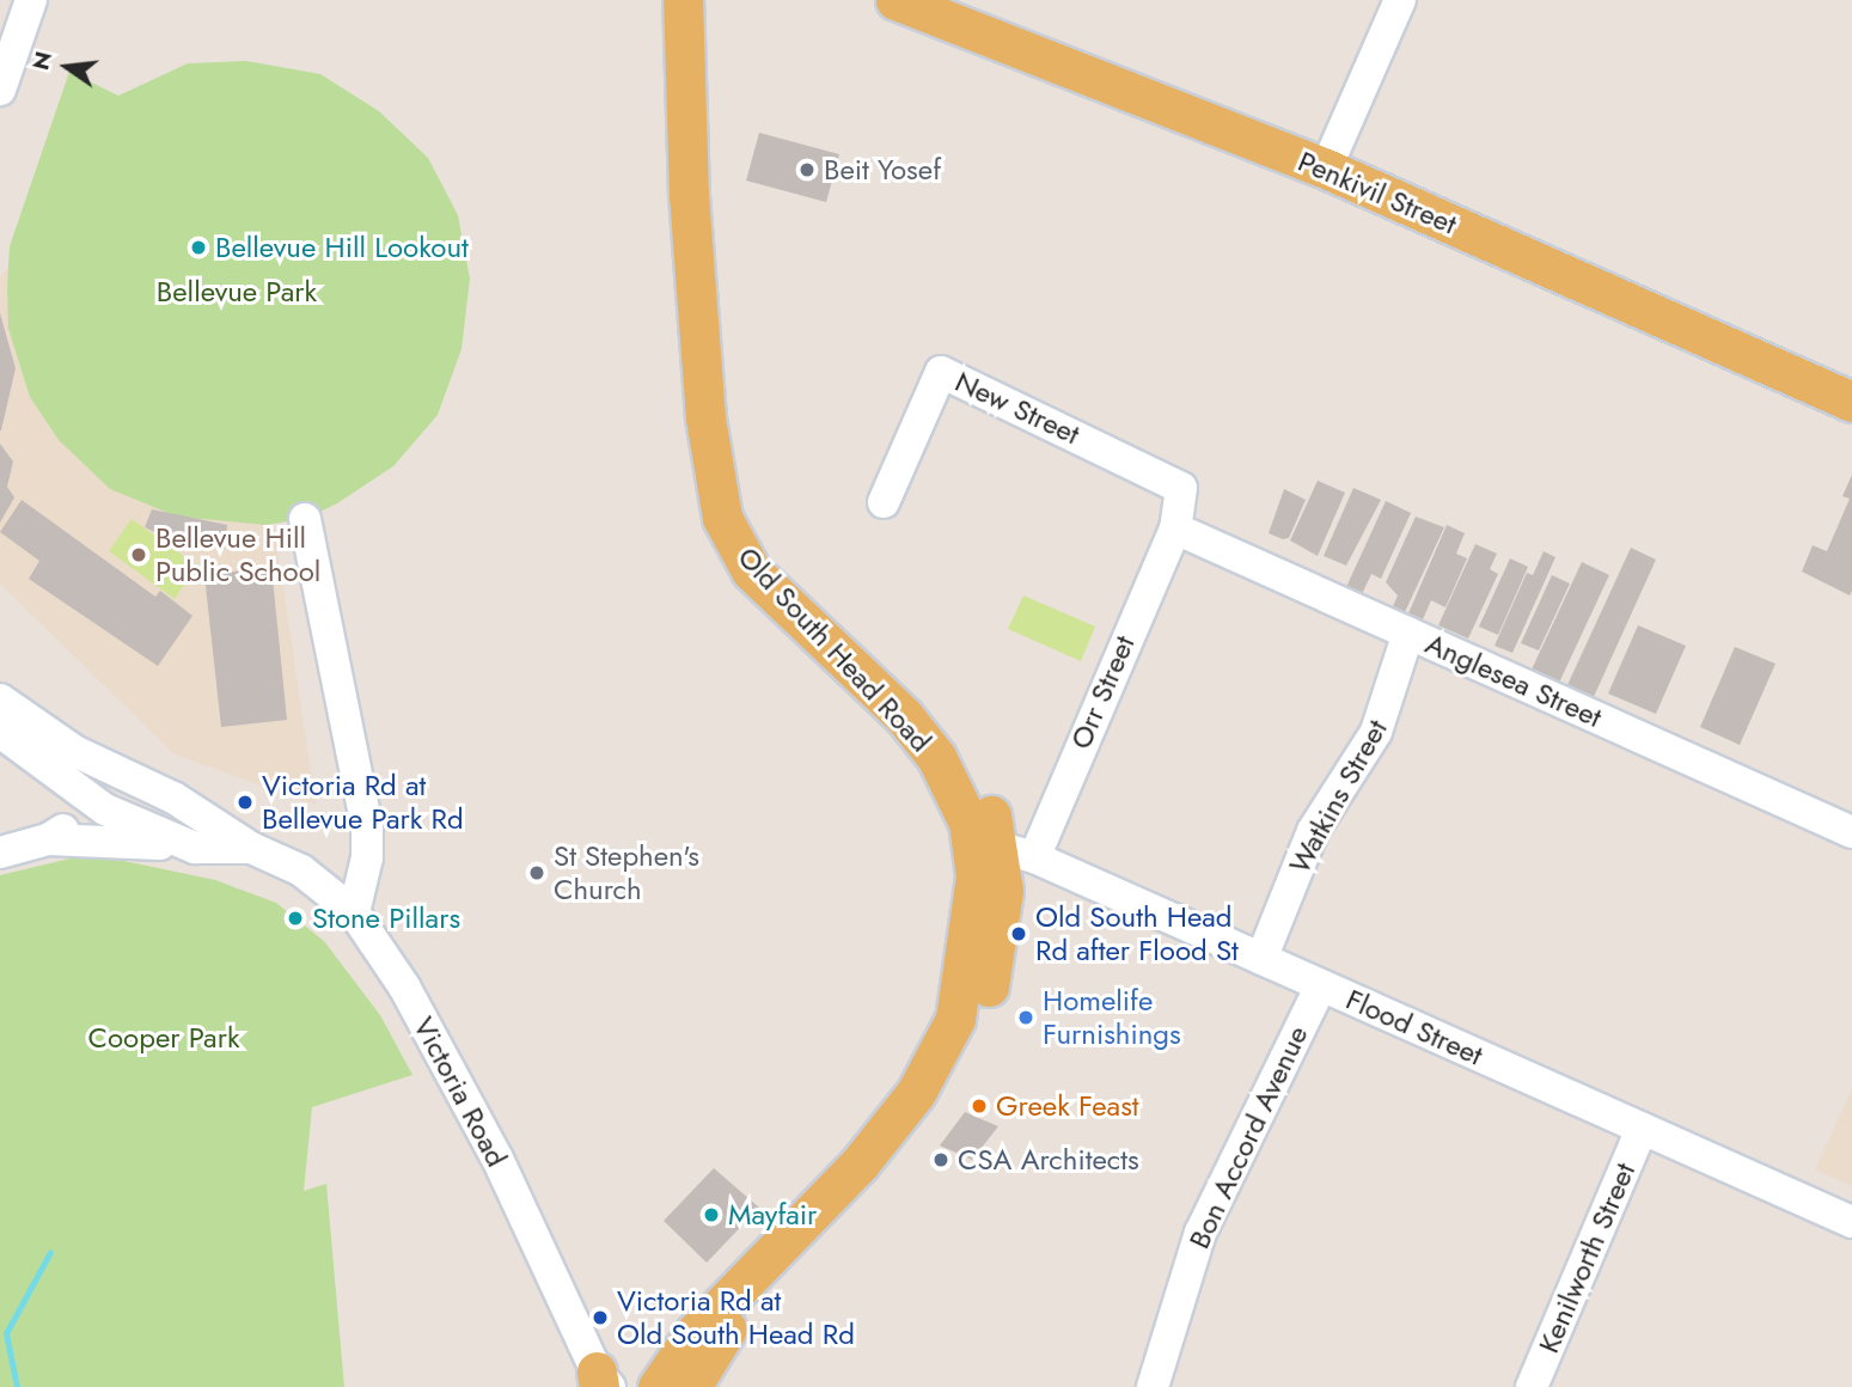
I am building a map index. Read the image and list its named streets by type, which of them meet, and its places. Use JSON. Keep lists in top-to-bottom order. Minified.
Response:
{"streets":{"main road":["Penkivil Street","Old South Head Road"],"street":["New Street","Anglesea Street","Orr Street","Watkins Street","Flood Street","Victoria Road","Bon Accord Avenue","Kenilworth Street"]},"crossings":[["New Street","Anglesea Street"],["New Street","Orr Street"],["Old South Head Road","Orr Street"],["Old South Head Road","Flood Street"],["Anglesea Street","Orr Street"],["Anglesea Street","Watkins Street"],["Orr Street","Flood Street"],["Watkins Street","Flood Street"],["Flood Street","Bon Accord Avenue"],["Flood Street","Kenilworth Street"]],"parks":["Bellevue Park","Cooper Park"],"places":["Beit Yosef","Bellevue Hill Lookout","Bellevue Hill Public School","Victoria Rd at Bellevue Park Rd","St Stephen's Church","Stone Pillars","Old South Head Rd after Flood St","Homelife Furnishings","Greek Feast","CSA Architects","Mayfair","Victoria Rd at Old South Head Rd"],"north":"left"}
